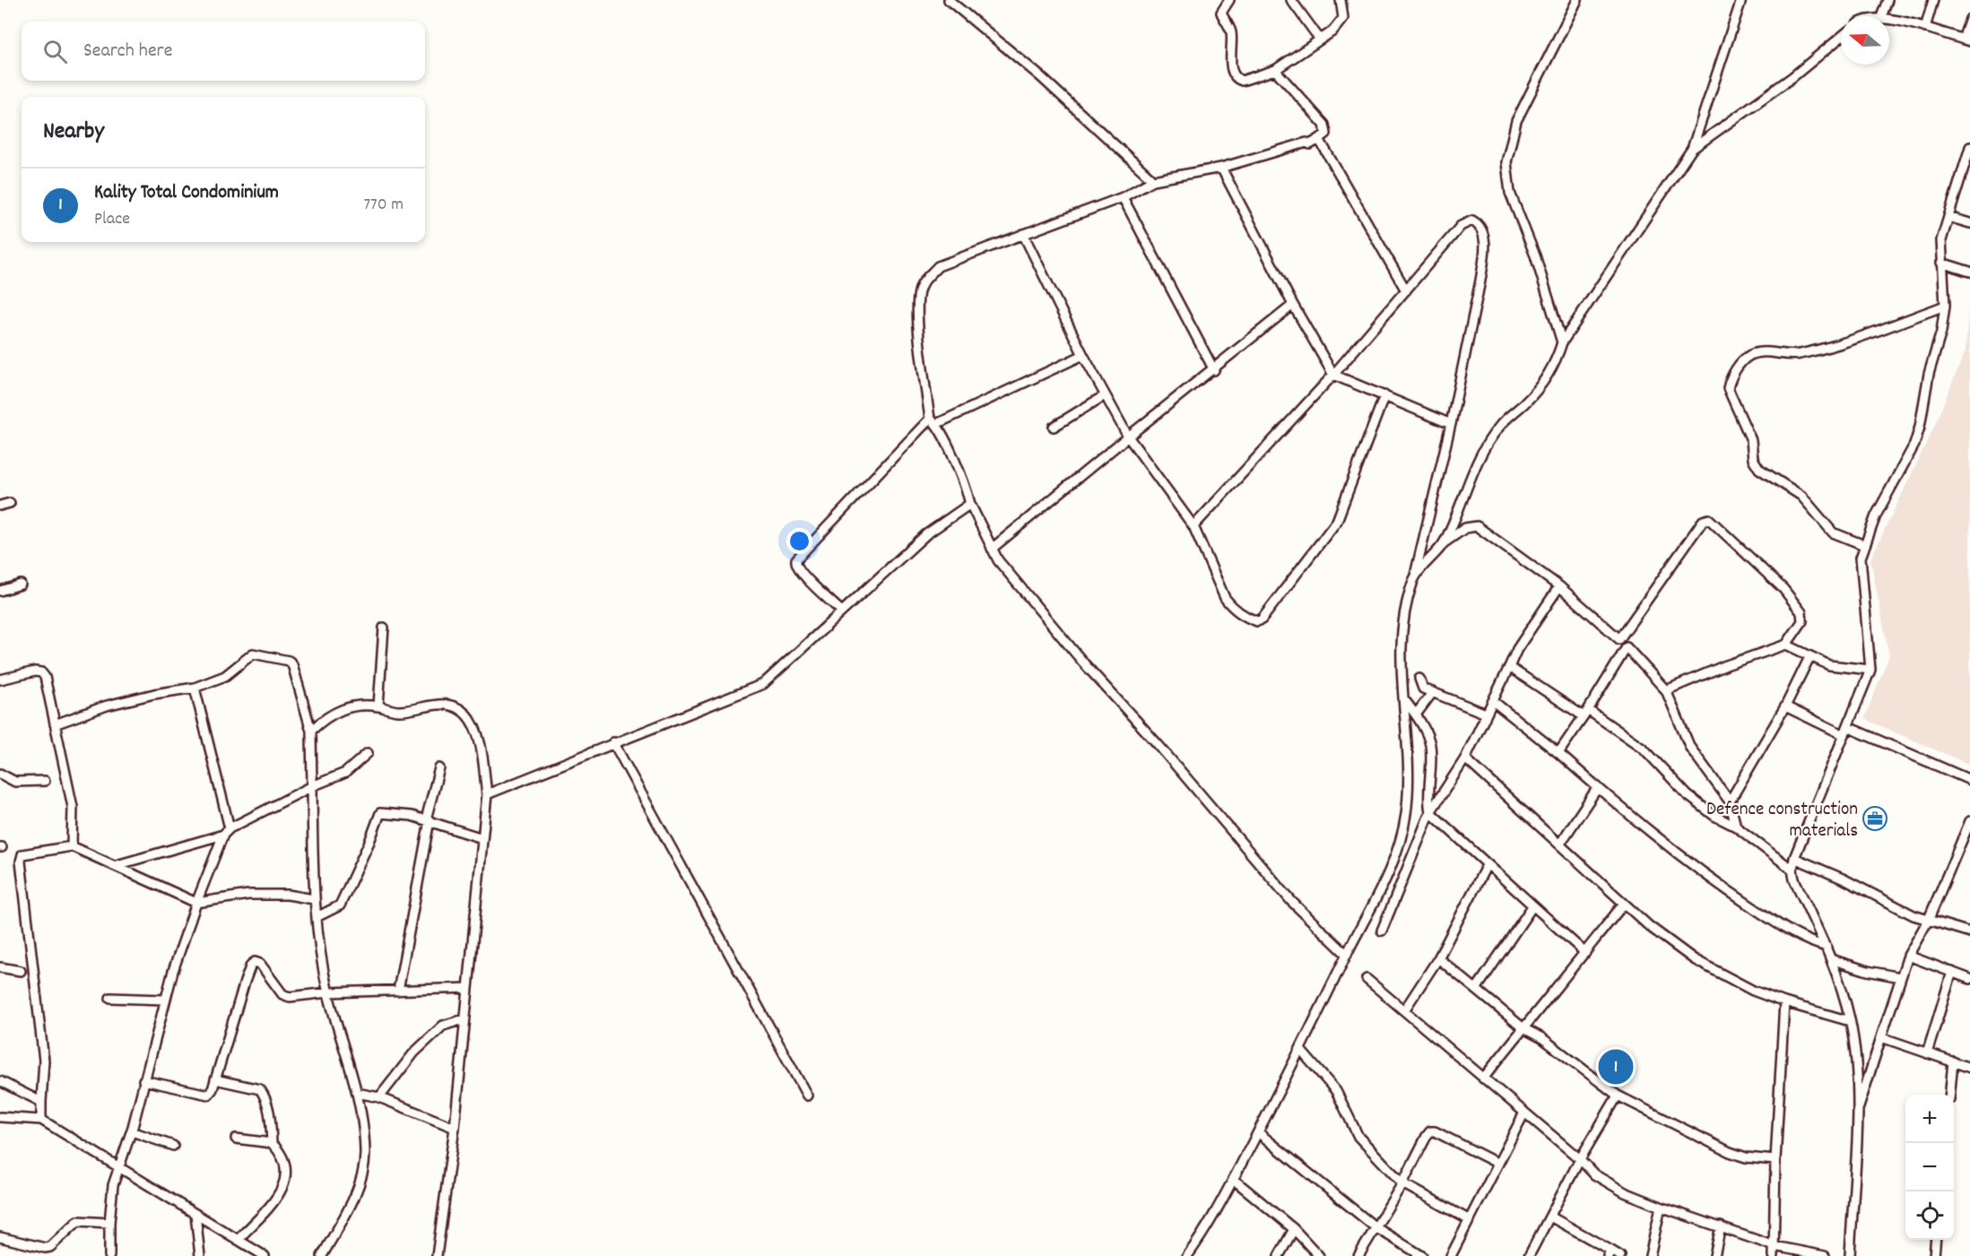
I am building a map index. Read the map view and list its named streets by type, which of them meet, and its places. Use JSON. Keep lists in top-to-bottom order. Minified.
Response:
{"places":{"office":["Defence construction materials"]},"north":"left","page":{"search":"Search here","heading":"Nearby","list":[{"mark":"1","name":"Kality Total Condominium","note":"Place","value":"770 m"}],"pins":"1","map_buttons":["+","−"]}}
